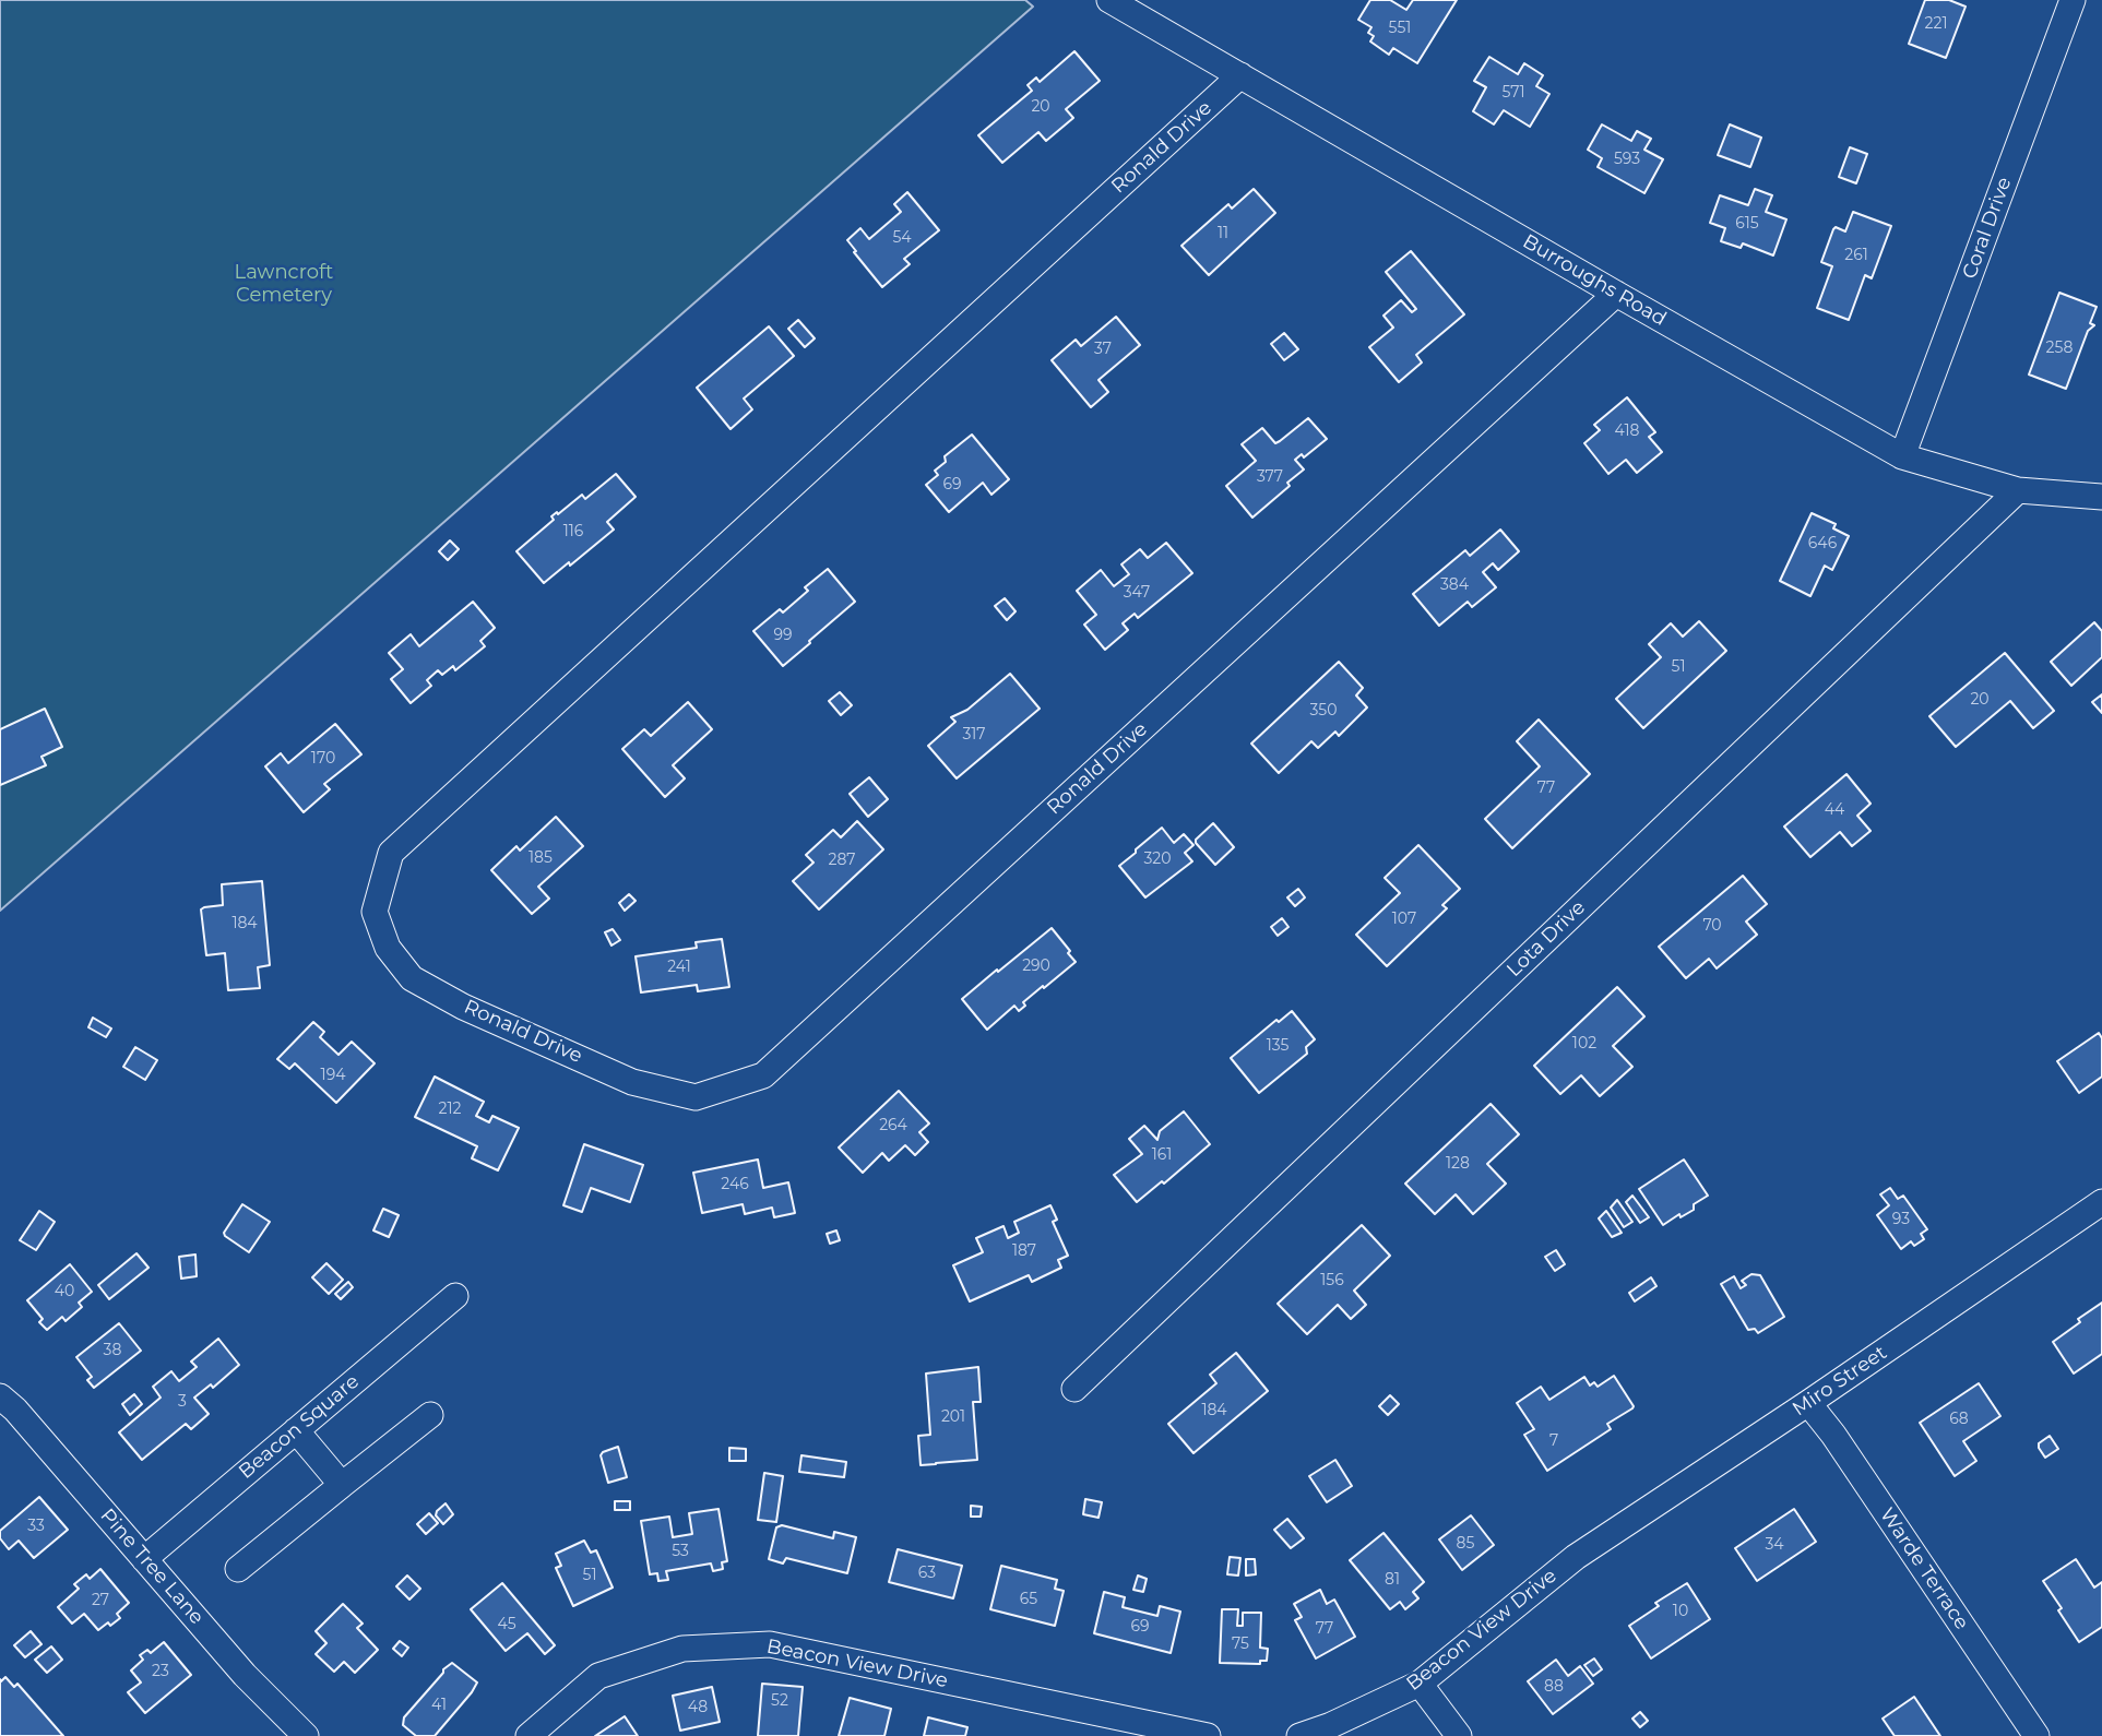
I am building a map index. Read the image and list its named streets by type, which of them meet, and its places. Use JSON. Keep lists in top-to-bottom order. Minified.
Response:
{"streets":{"street":["Ronald Drive","Coral Drive","Burroughs Road","Lota Drive","Miro Street","Beacon Square","Pine Tree Lane","Warde Terrace","Beacon View Drive"]},"crossings":[["Ronald Drive","Burroughs Road"],["Coral Drive","Burroughs Road"],["Burroughs Road","Lota Drive"],["Miro Street","Warde Terrace"],["Miro Street","Beacon View Drive"],["Beacon Square","Pine Tree Lane"]],"parks":["Lawncroft Cemetery"],"house_numbers":["221","551","571","20","593","615","11","54","261","258","37","418","377","69","116","646","384","347","99","51","20","350","317","170","77","44","185","320","287","107","184","70","290","241","102","135","194","212","264","161","128","246","93","187","156","40","38","3","184","201","68","7","33","85","34","53","63","51","81","65","27","10","45","69","77","75","23","88","52","41","48"]}
